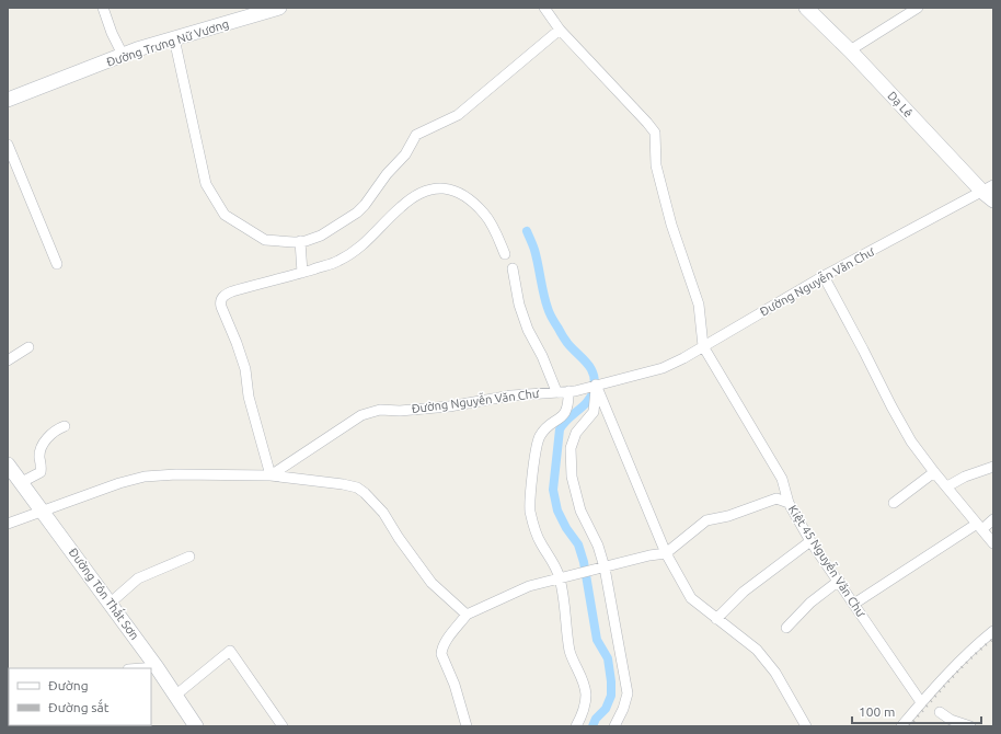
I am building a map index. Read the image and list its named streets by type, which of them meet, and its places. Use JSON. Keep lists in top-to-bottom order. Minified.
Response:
{"streets":{"street":["Đường Trưng Nữ Vương","Dạ Lê","Đường Nguyễn Văn Chư","Kiệt 45 Nguyễn Văn Chư","Đường Tôn Thất Sơn"]},"crossings":[["Dạ Lê","Đường Nguyễn Văn Chư"],["Đường Nguyễn Văn Chư","Kiệt 45 Nguyễn Văn Chư"]],"legend":["Đường","Đường sắt"],"scale_bar":"100 m"}
